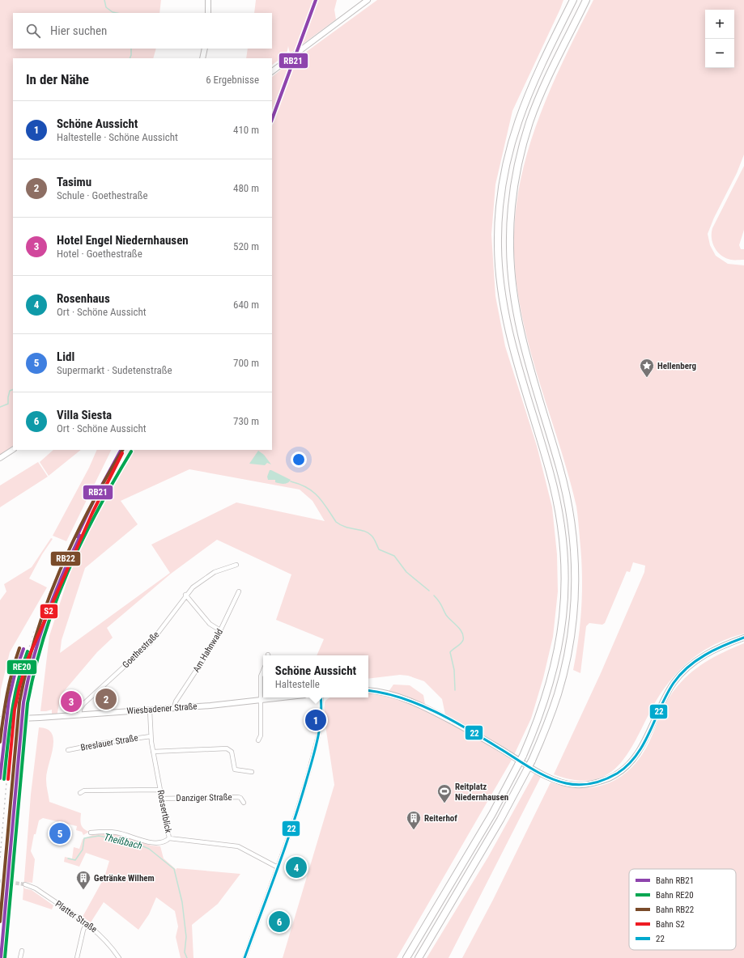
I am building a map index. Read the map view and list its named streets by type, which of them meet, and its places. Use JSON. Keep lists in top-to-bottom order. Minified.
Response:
{"streets":{"main road":["Wiesbadener Straße"],"street":["Goethestraße","Am Hahnwald","Breslauer Straße","Danziger Straße","Rossertblick","Platter Straße"]},"crossings":[["Goethestraße","Wiesbadener Straße"],["Am Hahnwald","Wiesbadener Straße"],["Wiesbadener Straße","Rossertblick"],["Breslauer Straße","Rossertblick"],["Danziger Straße","Rossertblick"]],"water":["Theißbach"],"places":{"place":["Hellenberg"],"sports":["Reitplatz Niedernhausen"],"building":["Reiterhof","Getränke Wilhem"]},"lines":["rail line RB21","rail line RB22","rail line RE20","rail line S2","transit line 22"],"legend":["Bahn RB21","Bahn RE20","Bahn RB22","Bahn S2","22"],"page":{"map_buttons":["+","−"],"search":"Hier suchen","heading":["In der Nähe","6 Ergebnisse"],"list":[{"mark":"1","name":"Schöne Aussicht","note":"Haltestelle · Schöne Aussicht","value":"410 m"},{"mark":"2","name":"Tasimu","note":"Schule · Goethestraße","value":"480 m"},{"mark":"3","name":"Hotel Engel Niedernhausen","note":"Hotel · Goethestraße","value":"520 m"},{"mark":"4","name":"Rosenhaus","note":"Ort · Schöne Aussicht","value":"640 m"},{"mark":"5","name":"Lidl","note":"Supermarkt · Sudetenstraße","value":"700 m"},{"mark":"6","name":"Villa Siesta","note":"Ort · Schöne Aussicht","value":"730 m"}],"popup":["Schöne Aussicht","Haltestelle"],"pins":["2","3","1","5","4","6"]}}
